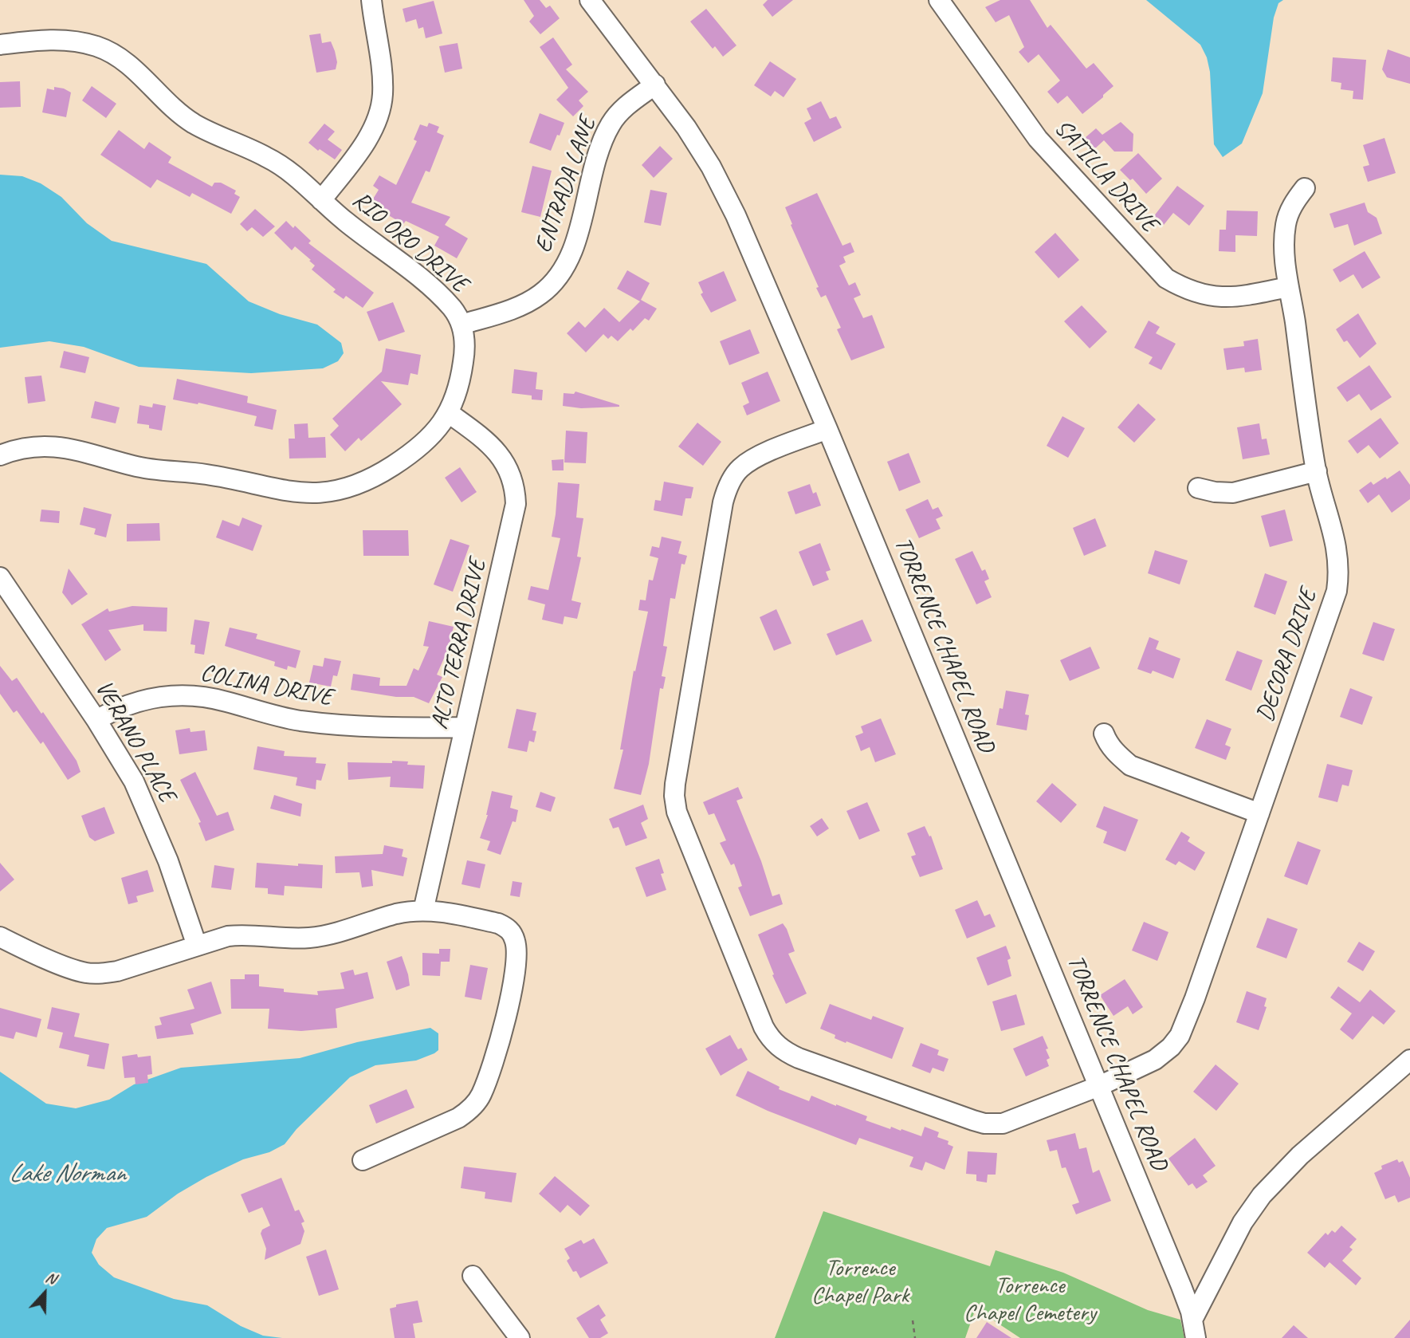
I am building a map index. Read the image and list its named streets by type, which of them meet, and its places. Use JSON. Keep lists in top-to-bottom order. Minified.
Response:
{"streets":{"street":["SATILLA DRIVE","ENTRADA LANE","RIO ORO DRIVE","ALTO TERRA DRIVE","TORRENCE CHAPEL ROAD","DECORA DRIVE","COLINA DRIVE","VERANO PLACE"]},"crossings":[["SATILLA DRIVE","DECORA DRIVE"],["ENTRADA LANE","RIO ORO DRIVE"],["ENTRADA LANE","TORRENCE CHAPEL ROAD"],["RIO ORO DRIVE","ALTO TERRA DRIVE"],["ALTO TERRA DRIVE","COLINA DRIVE"],["TORRENCE CHAPEL ROAD","DECORA DRIVE"],["COLINA DRIVE","VERANO PLACE"]],"water":["Lake Norman"],"parks":["Torrence Chapel Park","Torrence Chapel Cemetery"],"north":"top"}
